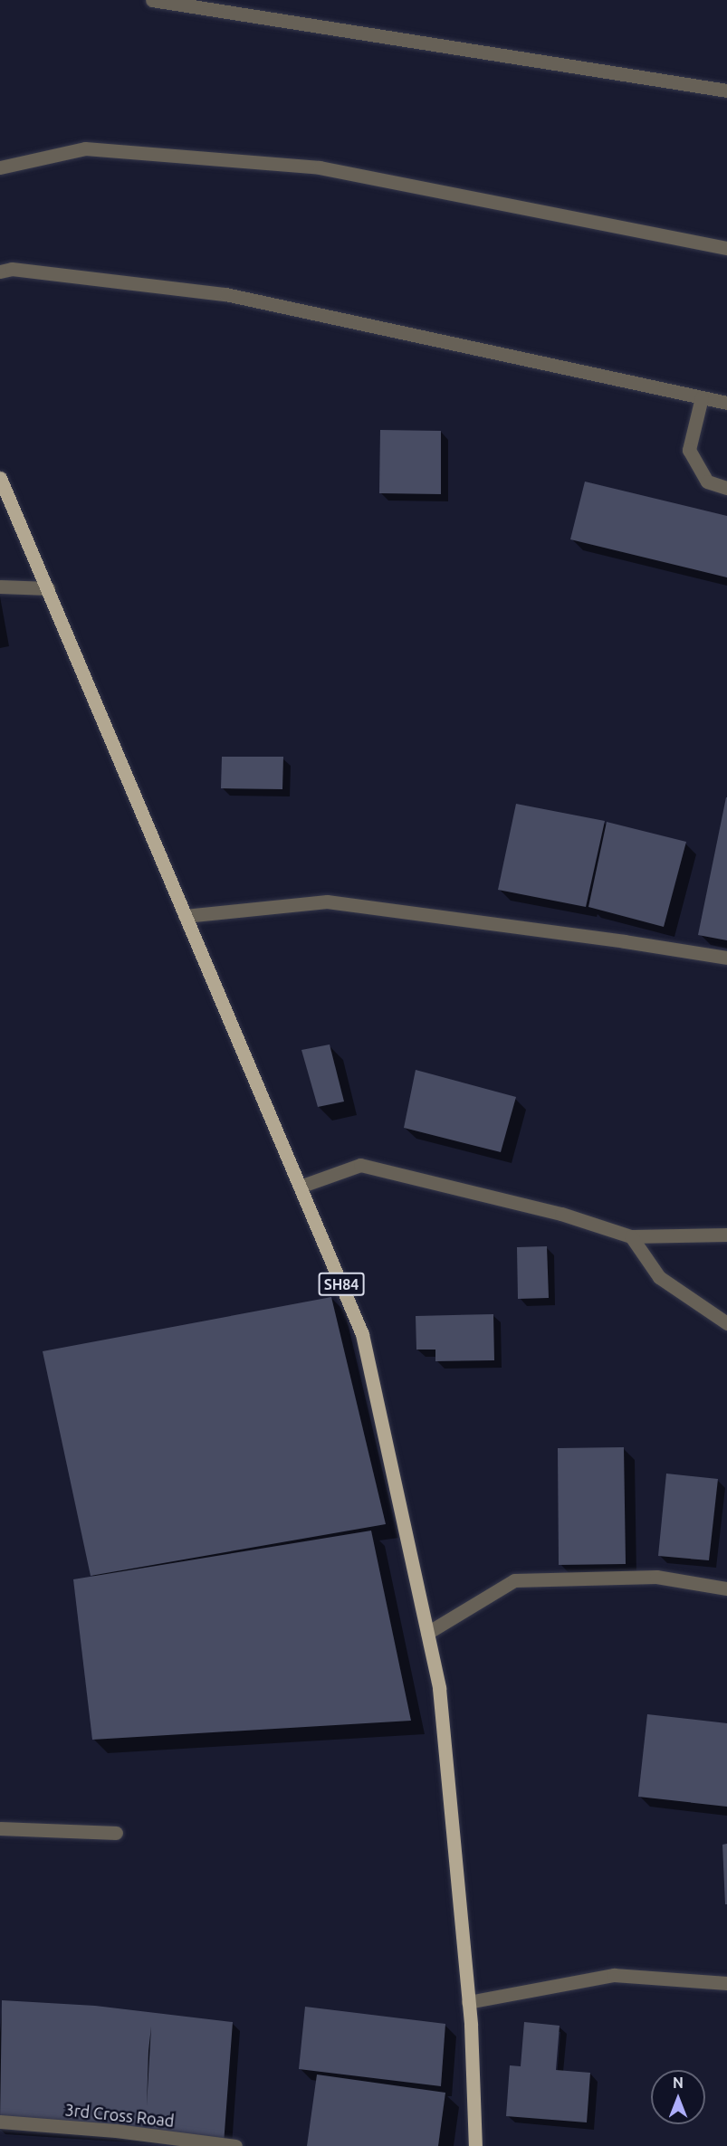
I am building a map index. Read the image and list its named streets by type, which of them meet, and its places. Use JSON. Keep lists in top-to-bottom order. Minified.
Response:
{"streets":{"main road":["SH84"],"street":["3rd Cross Road"]},"north":"top"}
